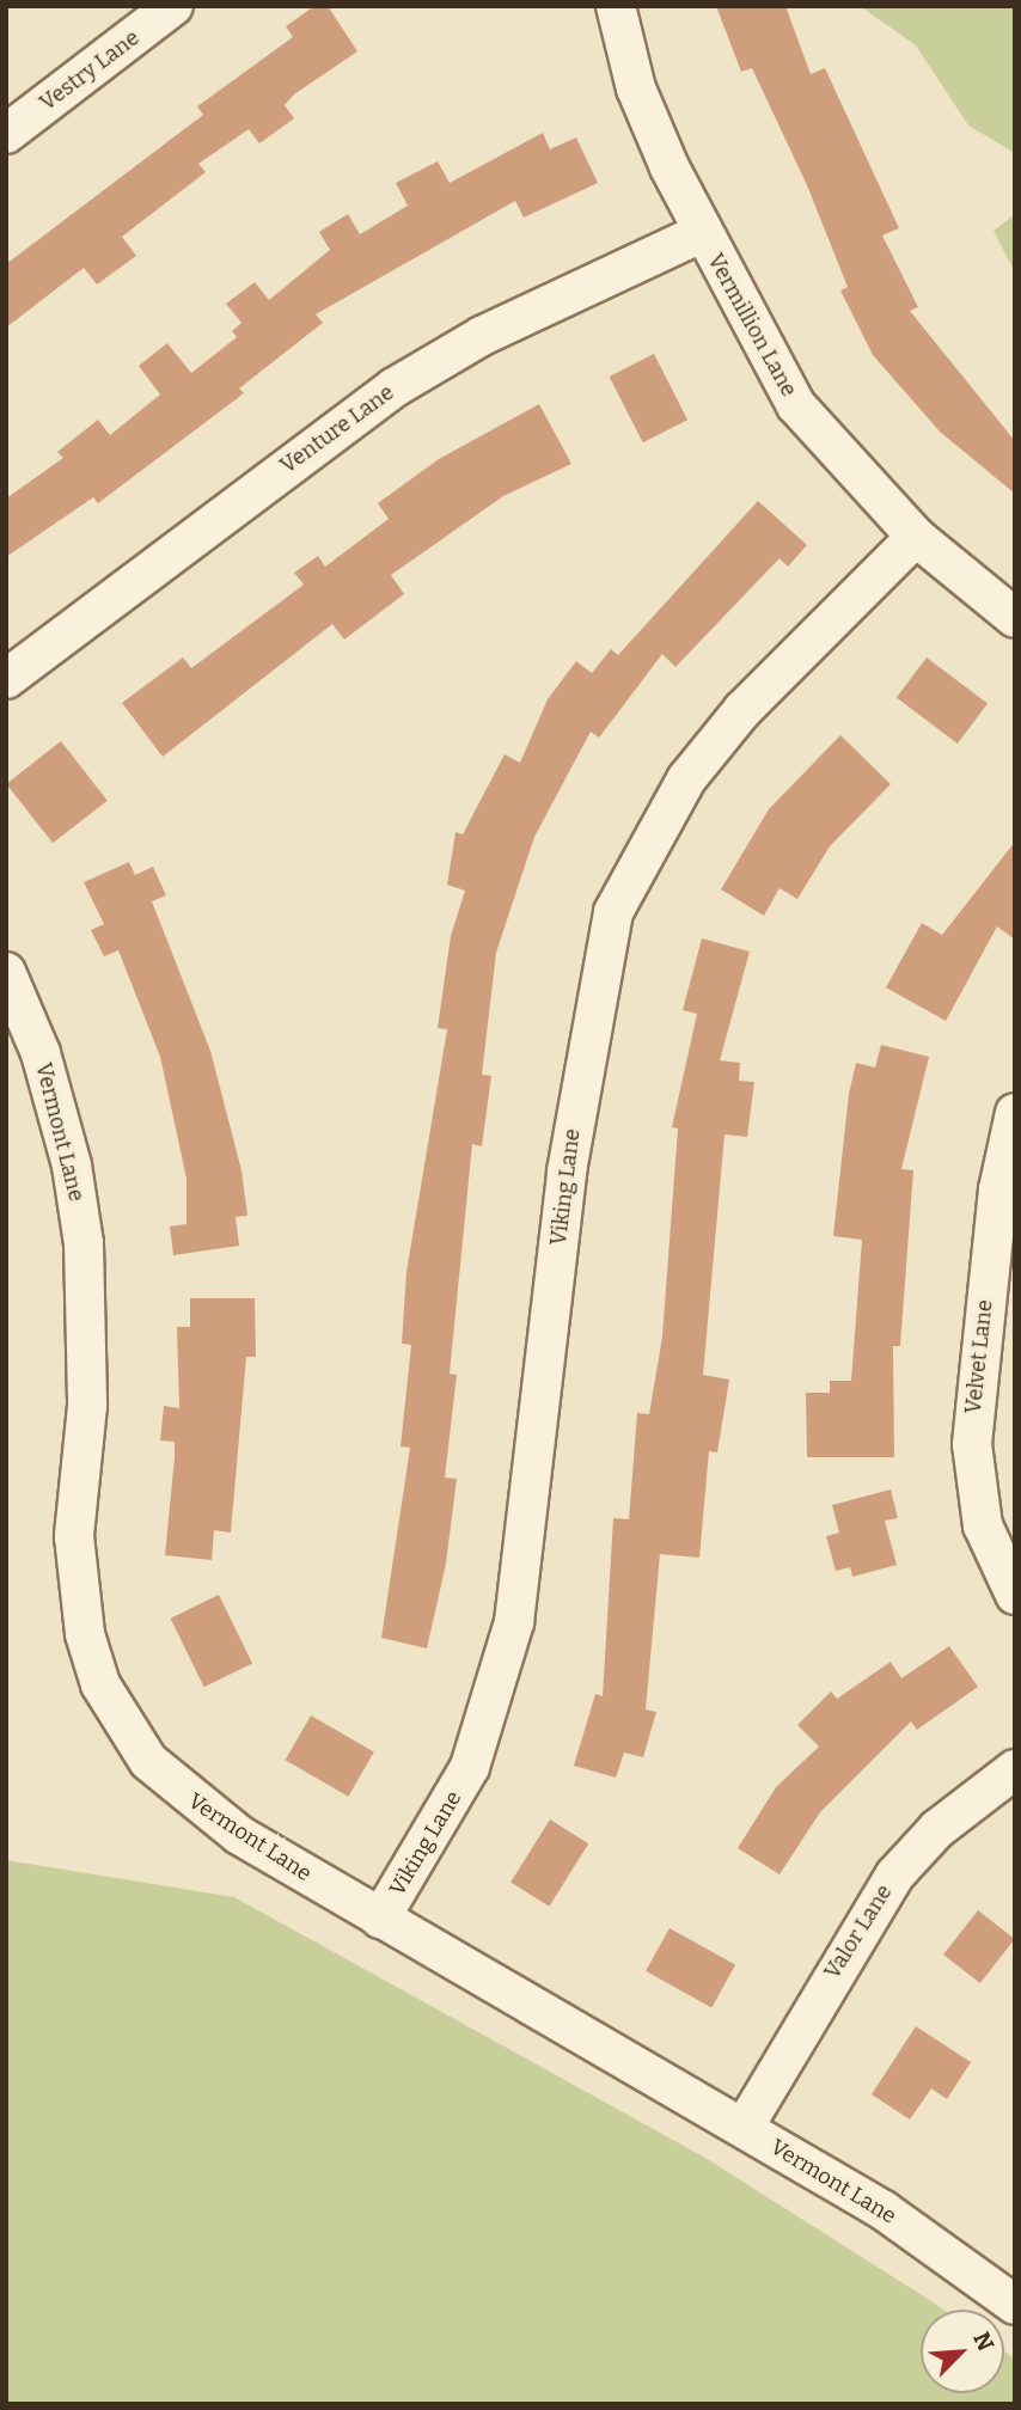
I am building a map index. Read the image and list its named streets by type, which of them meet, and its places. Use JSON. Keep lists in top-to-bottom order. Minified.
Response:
{"streets":{"street":["Vestry Lane","Vermillion Lane","Venture Lane","Vermont Lane","Viking Lane","Velvet Lane","Valor Lane"]},"crossings":[["Vermillion Lane","Venture Lane"],["Vermillion Lane","Viking Lane"],["Vermont Lane","Viking Lane"],["Vermont Lane","Valor Lane"]],"north":"top right"}
